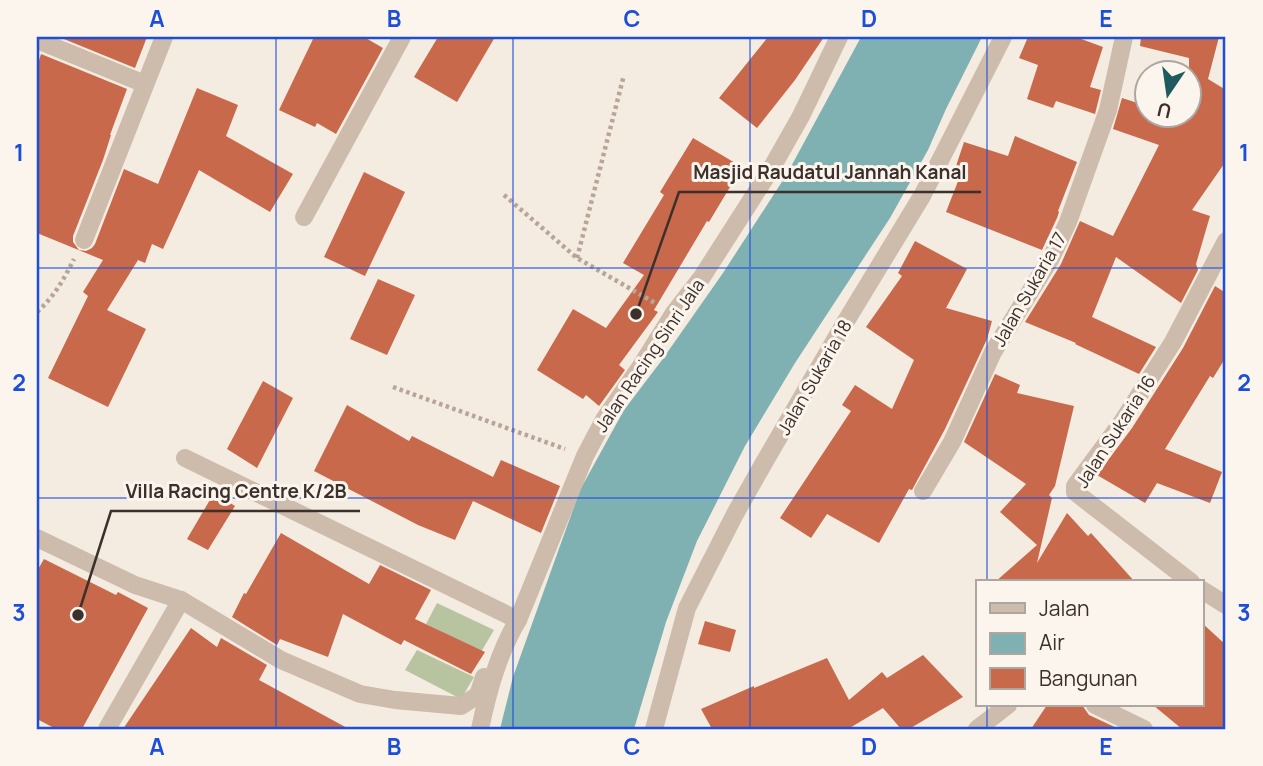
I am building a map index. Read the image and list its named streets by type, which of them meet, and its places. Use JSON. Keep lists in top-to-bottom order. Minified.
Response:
{"streets":{"street":["Jalan Sukaria 17","Jalan Racing Sinri Jala","Jalan Sukaria 18","Jalan Sukaria 16"]},"places":["Masjid Raudatul Jannah Kanal","Villa Racing Centre K/2B"],"legend":["Jalan","Air","Bangunan"],"north":"bottom","grid":{"columns":["A","B","C","D","E"],"rows":["1","2","3"]}}
